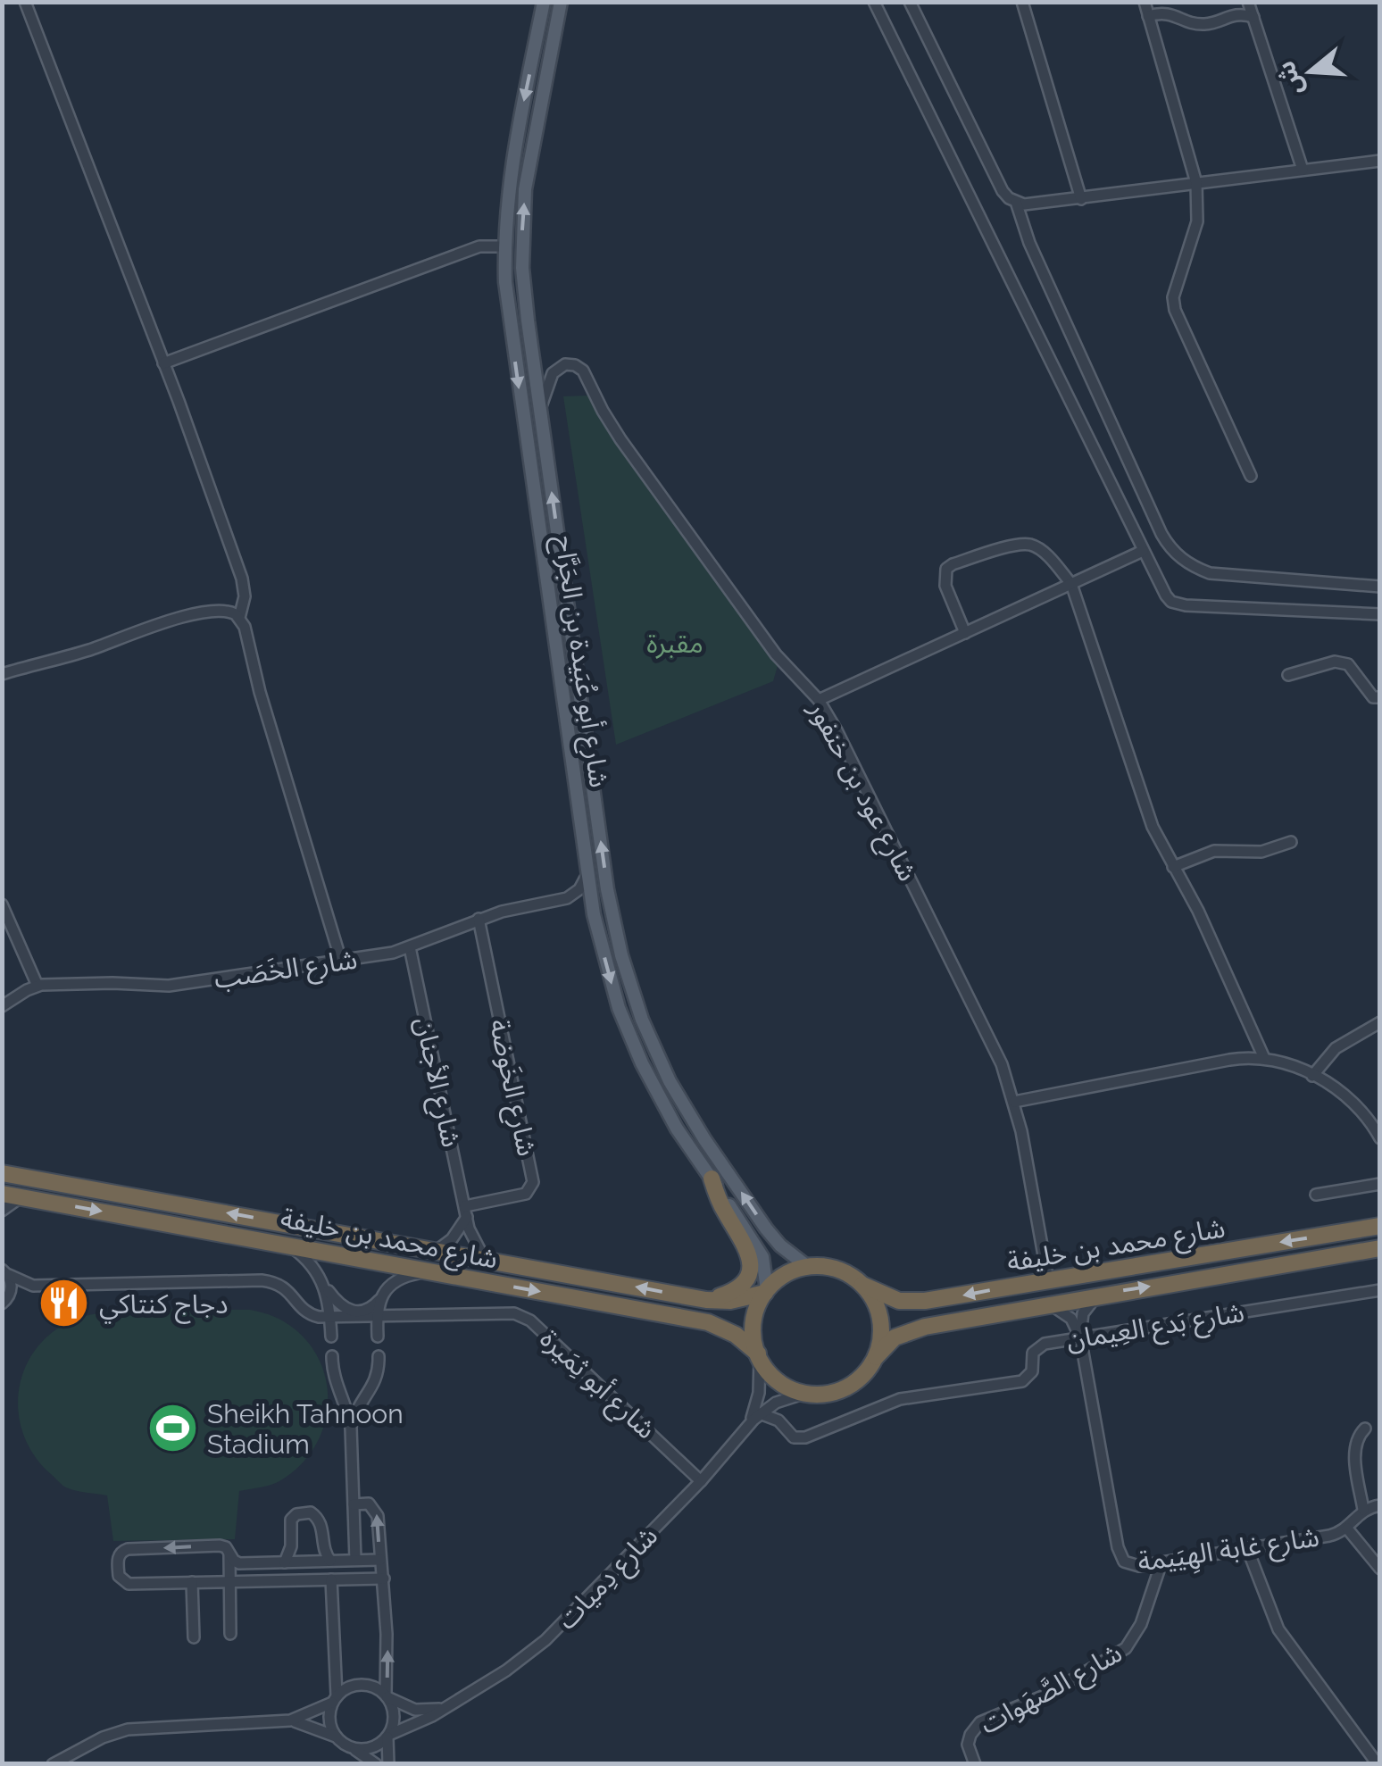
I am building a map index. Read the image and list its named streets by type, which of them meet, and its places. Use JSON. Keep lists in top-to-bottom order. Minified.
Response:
{"streets":{"highway":["شارع محمد بن خليفة"],"main road":["شارع أبو عُبَيدة بن الجَرَّاح"],"street":["شارع عود بن خنفور","شارع الخَصَب","شارع الأجنان","شارع الخَوضة","شارع بَدع العِيمان","شارع أبو ثِمَيرة","شارع غابة الهِيَيمة","شارع دِميات","شارع الصَّهَوات"]},"crossings":[["شارع أبو عُبَيدة بن الجَرَّاح","شارع عود بن خنفور"],["شارع أبو عُبَيدة بن الجَرَّاح","شارع محمد بن خليفة"],["شارع أبو عُبَيدة بن الجَرَّاح","شارع دِميات"],["شارع عود بن خنفور","شارع محمد بن خليفة"],["شارع الخَصَب","شارع الأجنان"],["شارع الخَصَب","شارع الخَوضة"],["شارع الأجنان","شارع الخَوضة"],["شارع الأجنان","شارع محمد بن خليفة"],["شارع محمد بن خليفة","شارع دِميات"],["شارع بَدع العِيمان","شارع غابة الهِيَيمة"],["شارع بَدع العِيمان","شارع دِميات"],["شارع أبو ثِمَيرة","شارع دِميات"],["شارع غابة الهِيَيمة","شارع الصَّهَوات"]],"parks":["مقبرة"],"places":{"restaurant":["دجاج كنتاكي"],"sports":["Sheikh Tahnoon Stadium"]},"north":"left"}
